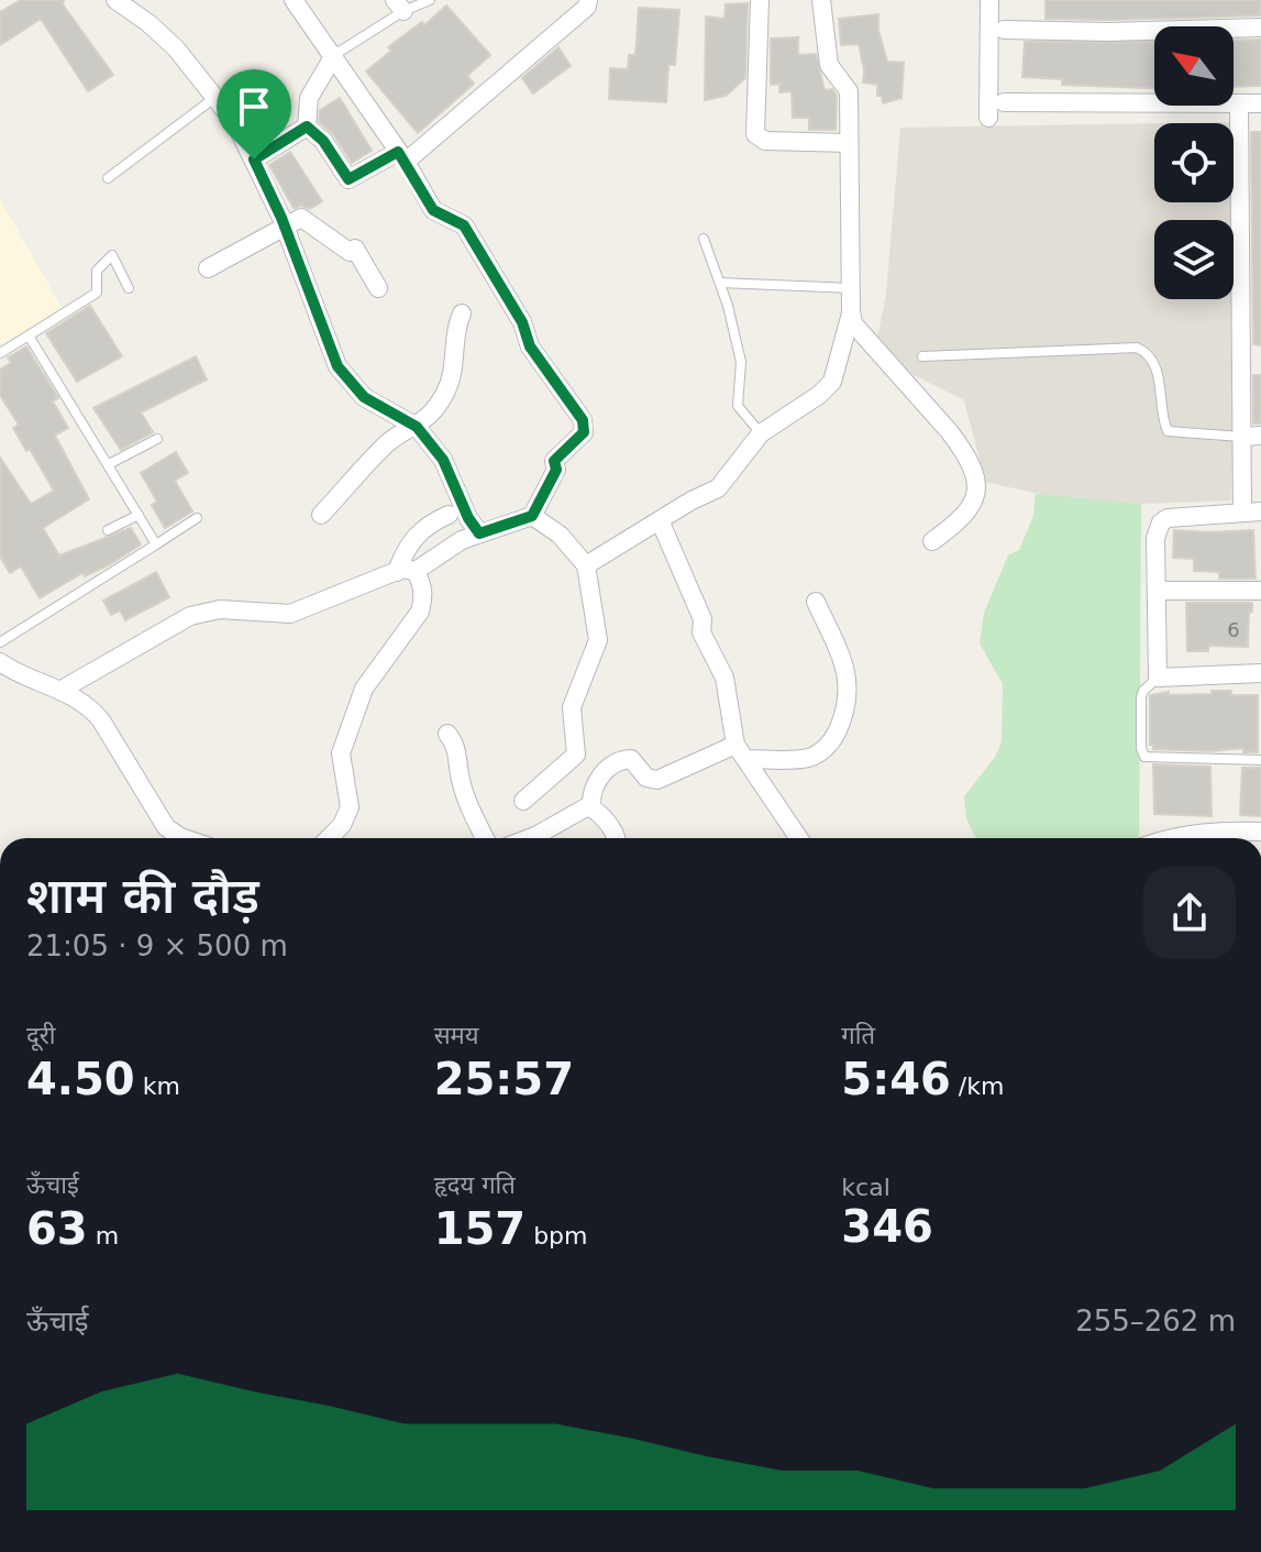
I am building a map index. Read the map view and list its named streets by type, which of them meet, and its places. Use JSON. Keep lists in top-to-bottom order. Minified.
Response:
{"house_numbers":["6"],"north":"top left","page":{"heading":["शाम की दौड़","21:05 · 9 × 500 m"],"stats":[["दूरी","4.50 km"],["समय","25:57"],["गति","5:46 /km"],["ऊँचाई","63 m"],["हृदय गति","157 bpm"],["kcal","346"]],"chart":["ऊँचाई","255–262 m"]}}
